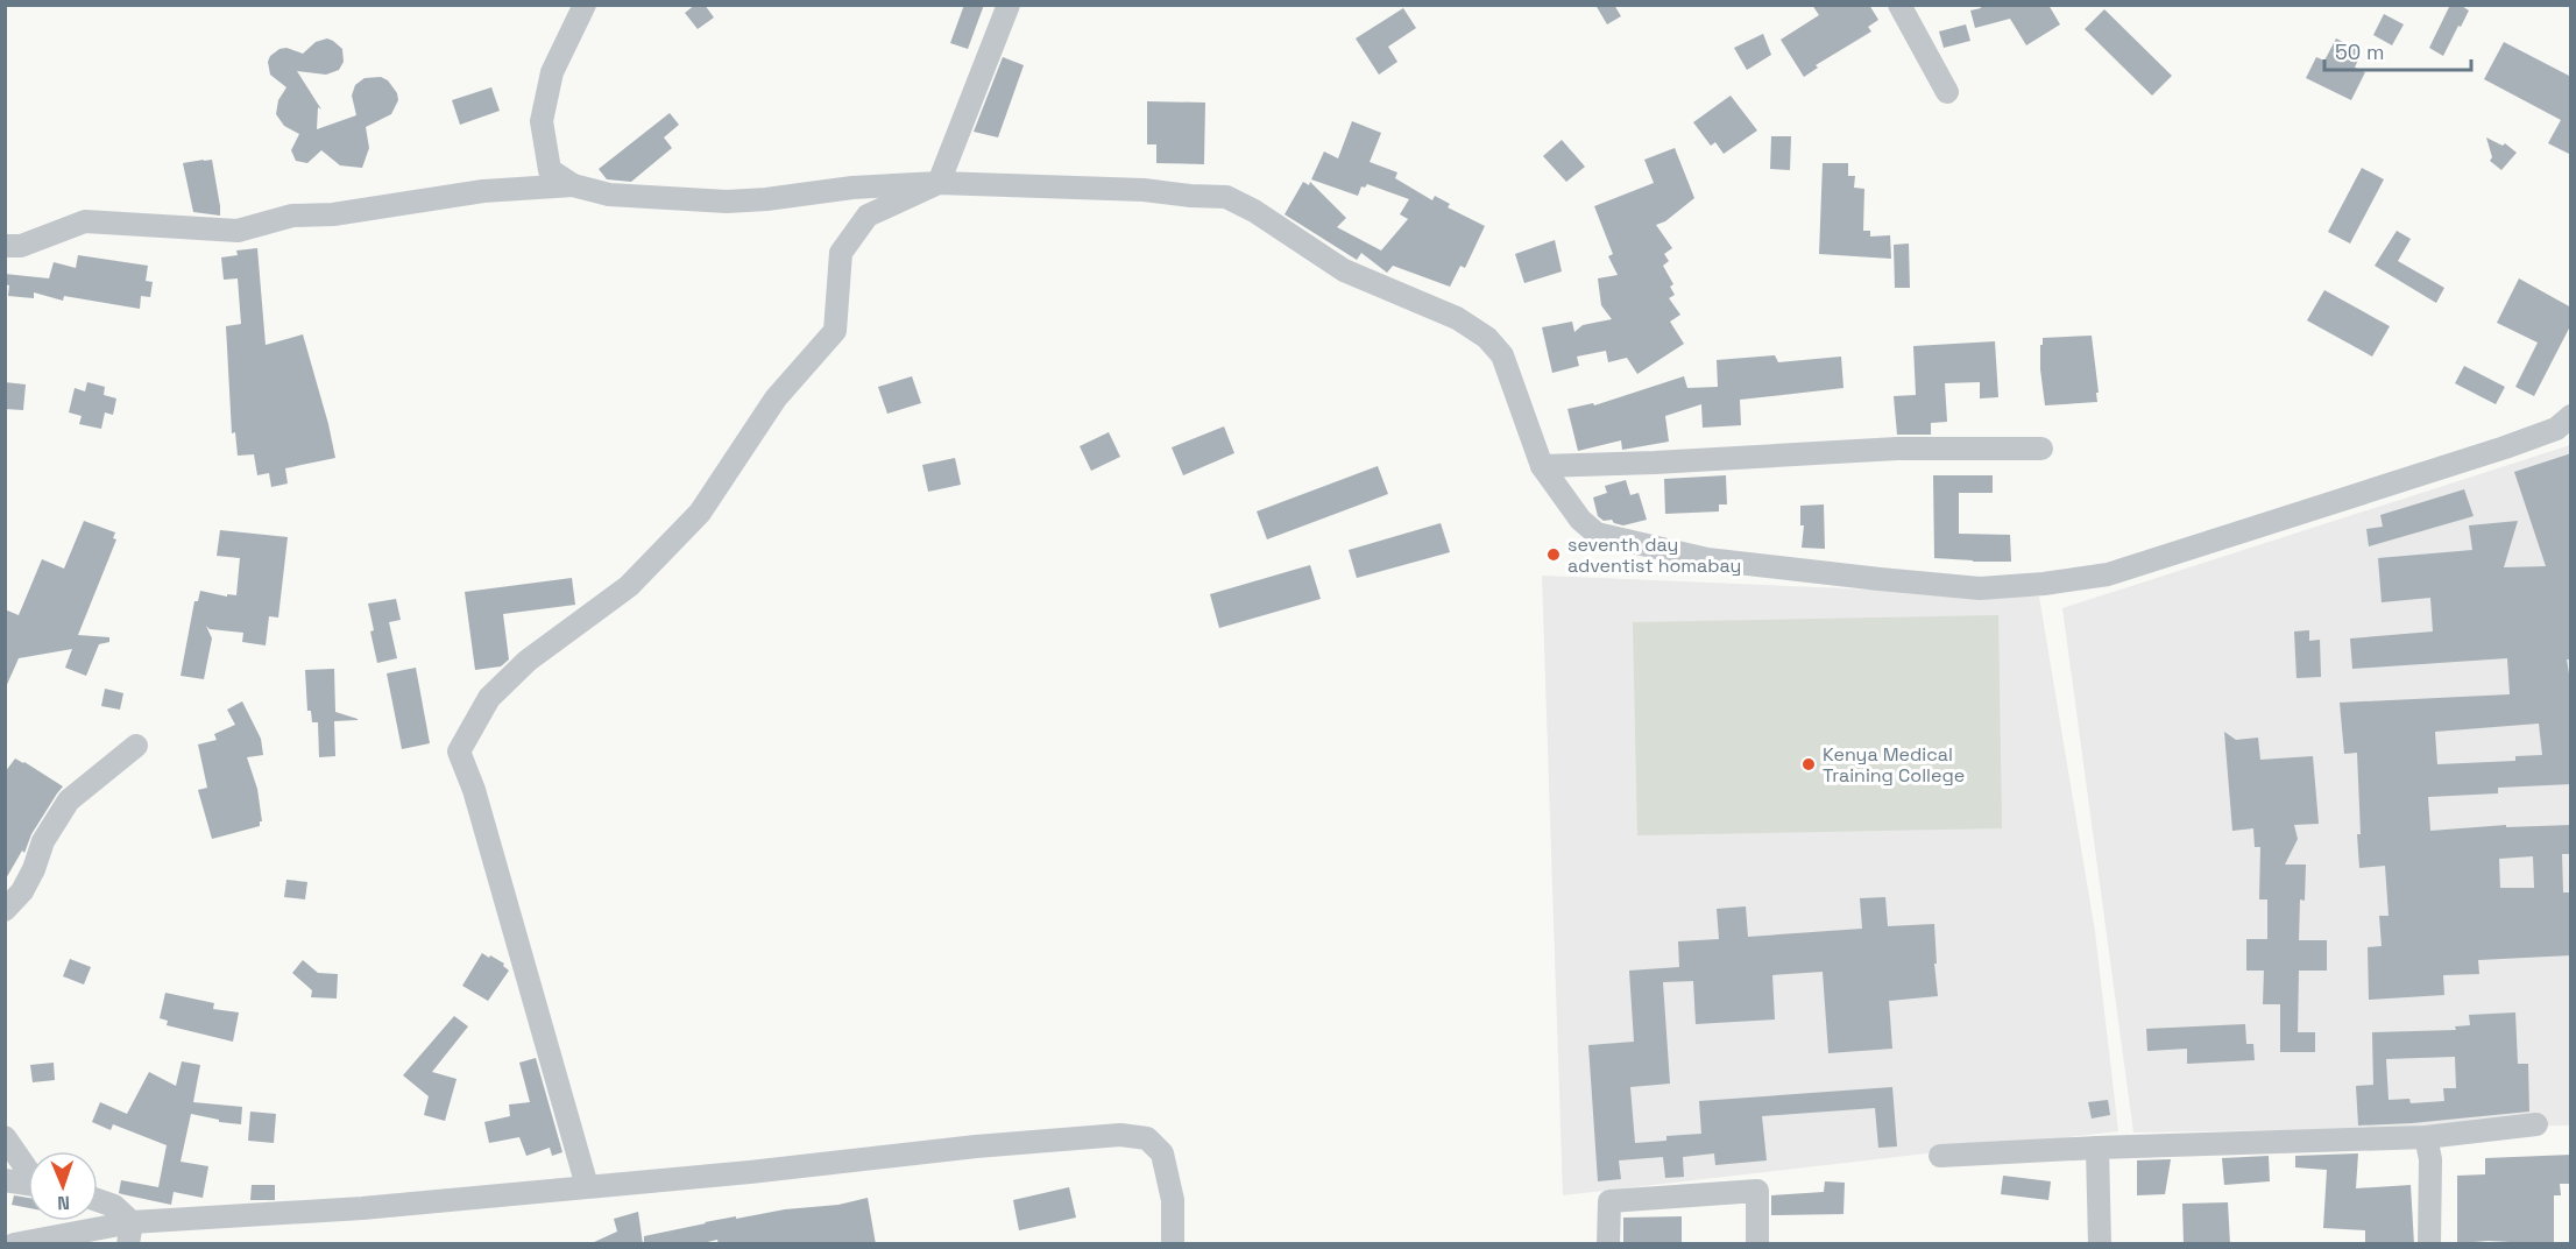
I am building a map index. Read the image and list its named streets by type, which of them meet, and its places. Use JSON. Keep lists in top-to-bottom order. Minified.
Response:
{"places":["seventh day adventist homabay","Kenya Medical Training College"],"scale_bar":"50 m","north":"bottom"}
